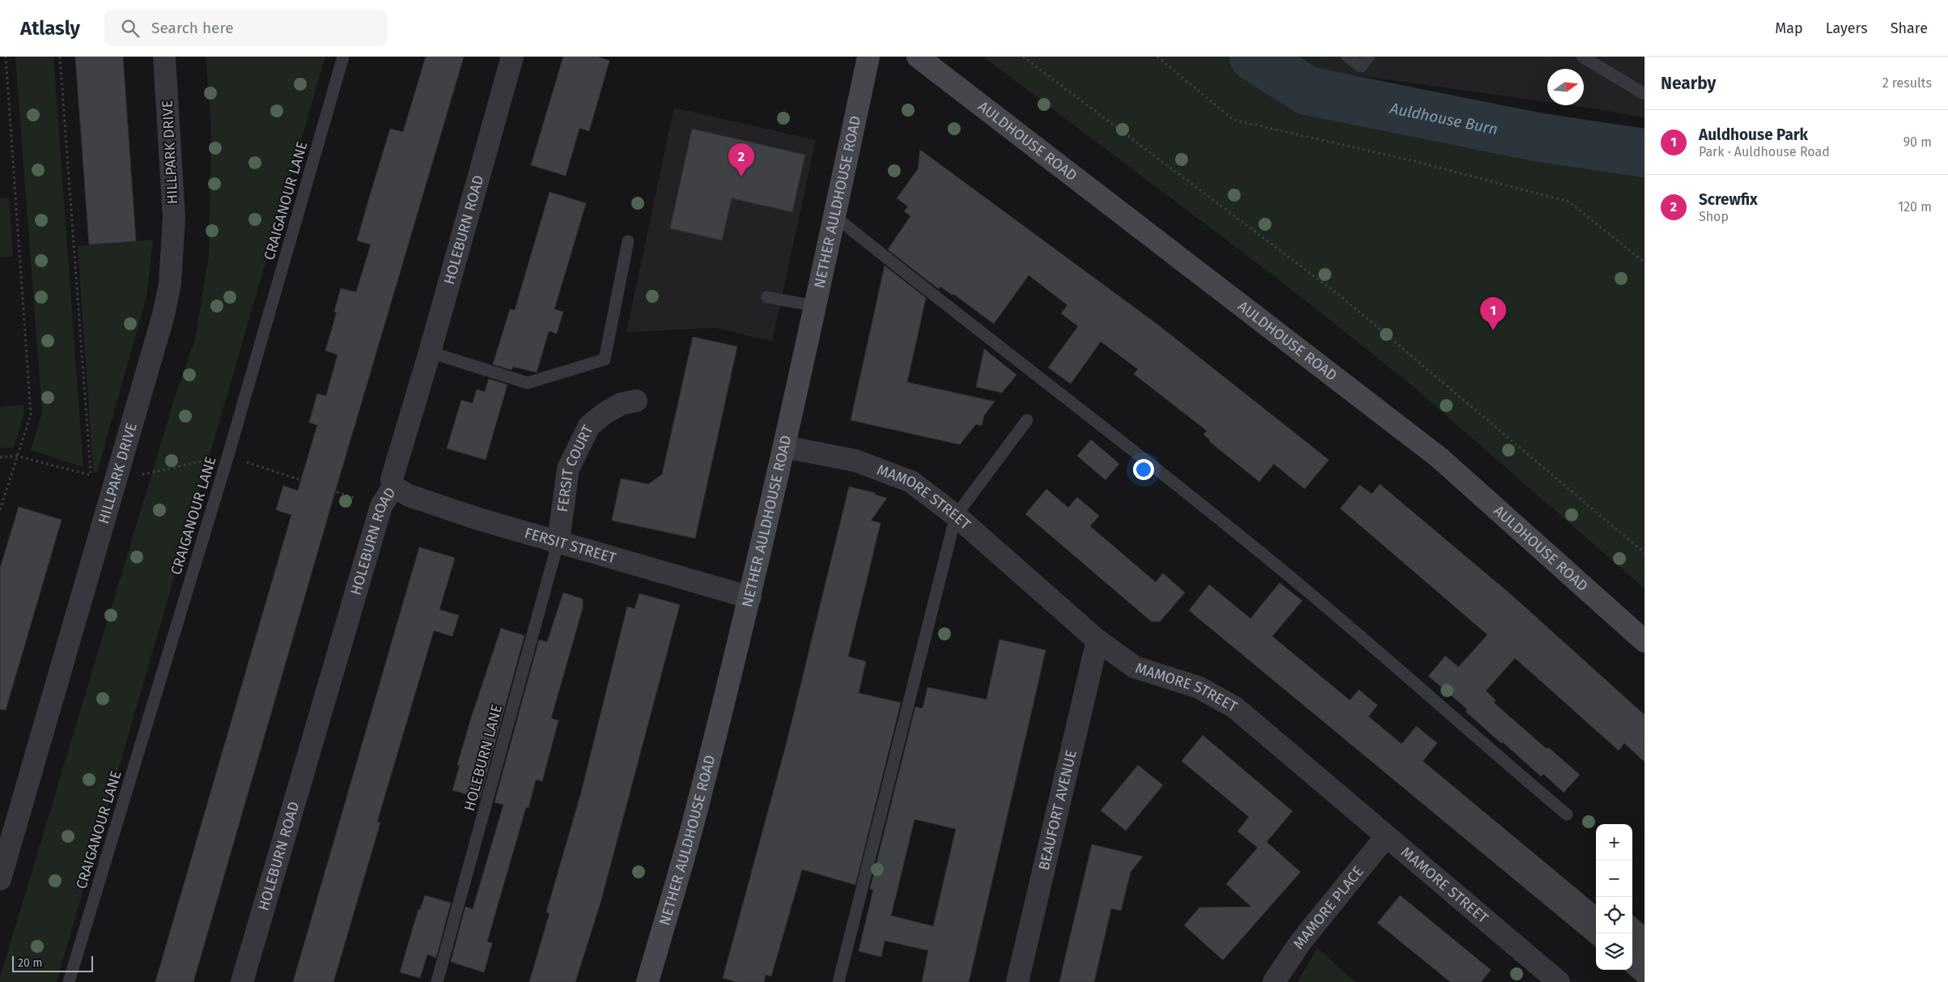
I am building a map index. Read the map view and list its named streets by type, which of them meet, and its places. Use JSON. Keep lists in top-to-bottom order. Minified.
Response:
{"streets":{"main road":["AULDHOUSE ROAD","NETHER AULDHOUSE ROAD"],"street":["HILLPARK DRIVE","HOLEBURN ROAD","FERSIT COURT","MAMORE STREET","FERSIT STREET","BEAUFORT AVENUE","MAMORE PLACE"],"lane":["CRAIGANOUR LANE","HOLEBURN LANE"]},"crossings":[["NETHER AULDHOUSE ROAD","MAMORE STREET"],["NETHER AULDHOUSE ROAD","FERSIT STREET"],["HOLEBURN ROAD","FERSIT STREET"],["FERSIT COURT","FERSIT STREET"],["FERSIT COURT","HOLEBURN LANE"],["MAMORE STREET","BEAUFORT AVENUE"],["MAMORE STREET","MAMORE PLACE"],["FERSIT STREET","HOLEBURN LANE"]],"water":["Auldhouse Burn"],"scale_bar":"20 m","north":"right","page":{"header":"Atlasly","search":"Search here","nav":["Map","Layers","Share"],"heading":["Nearby","2 results"],"list":[{"mark":"1","name":"Auldhouse Park","note":"Park · Auldhouse Road","value":"90 m"},{"mark":"2","name":"Screwfix","note":"Shop","value":"120 m"}],"pins":["2","1"],"map_buttons":["+","−"],"scale":"20 m"}}
